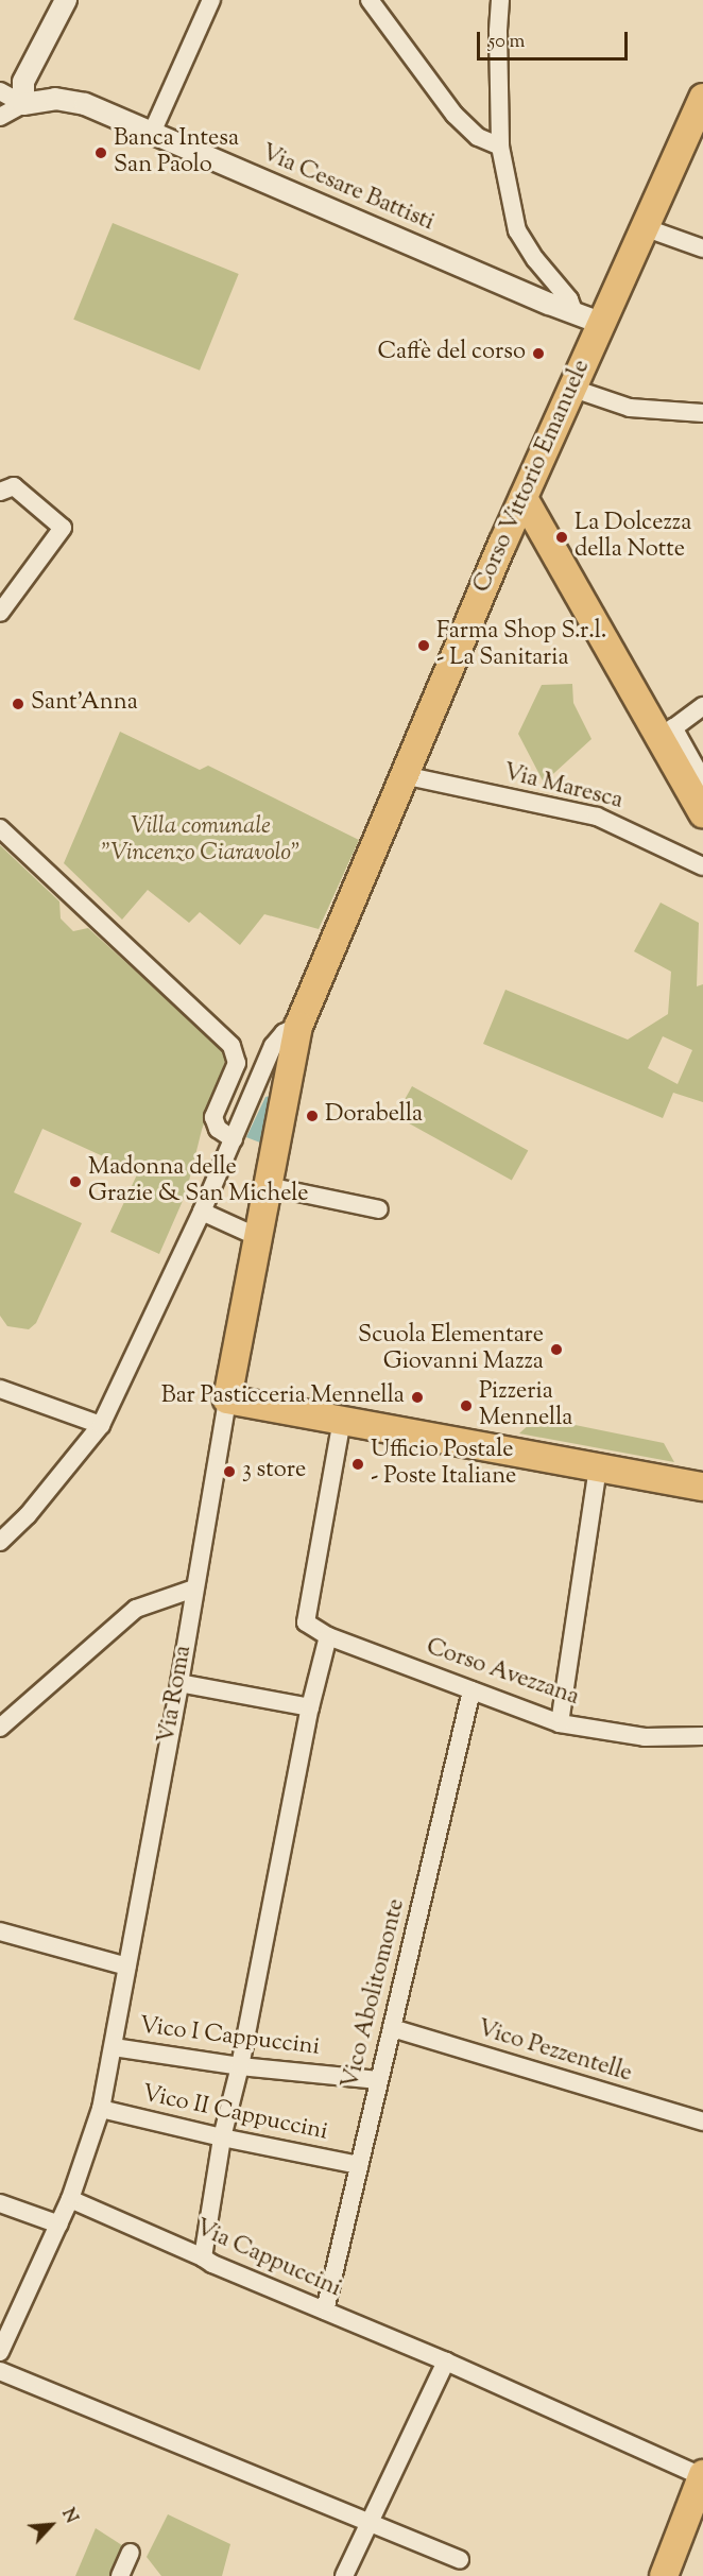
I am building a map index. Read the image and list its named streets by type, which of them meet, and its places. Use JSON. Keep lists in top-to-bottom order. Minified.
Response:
{"streets":{"main road":["Corso Vittorio Emanuele","Via Roma"],"street":["Via Cesare Battisti","Via Maresca","Corso Avezzana","Vico Abolitomonte","Vico I Cappuccini","Vico Pezzentelle","Vico II Cappuccini","Via Cappuccini"]},"crossings":[["Via Cesare Battisti","Corso Vittorio Emanuele"],["Corso Vittorio Emanuele","Via Maresca"],["Corso Vittorio Emanuele","Via Roma"],["Corso Avezzana","Vico Abolitomonte"],["Via Roma","Vico I Cappuccini"],["Via Roma","Vico II Cappuccini"],["Via Roma","Via Cappuccini"],["Vico Abolitomonte","Vico I Cappuccini"],["Vico Abolitomonte","Vico Pezzentelle"],["Vico Abolitomonte","Vico II Cappuccini"],["Vico Abolitomonte","Via Cappuccini"]],"parks":["Villa comunale \"Vincenzo Ciaravolo\""],"places":["Banca Intesa San Paolo","Caffè del corso","La Dolcezza della Notte","Farma Shop S.r.l. - La Sanitaria","Sant'Anna","Dorabella","Madonna delle Grazie & San Michele","Scuola Elementare Giovanni Mazza","Bar Pasticceria Mennella","Pizzeria Mennella","Ufficio Postale - Poste Italiane","3 store"],"scale_bar":"50 m","north":"top right"}
